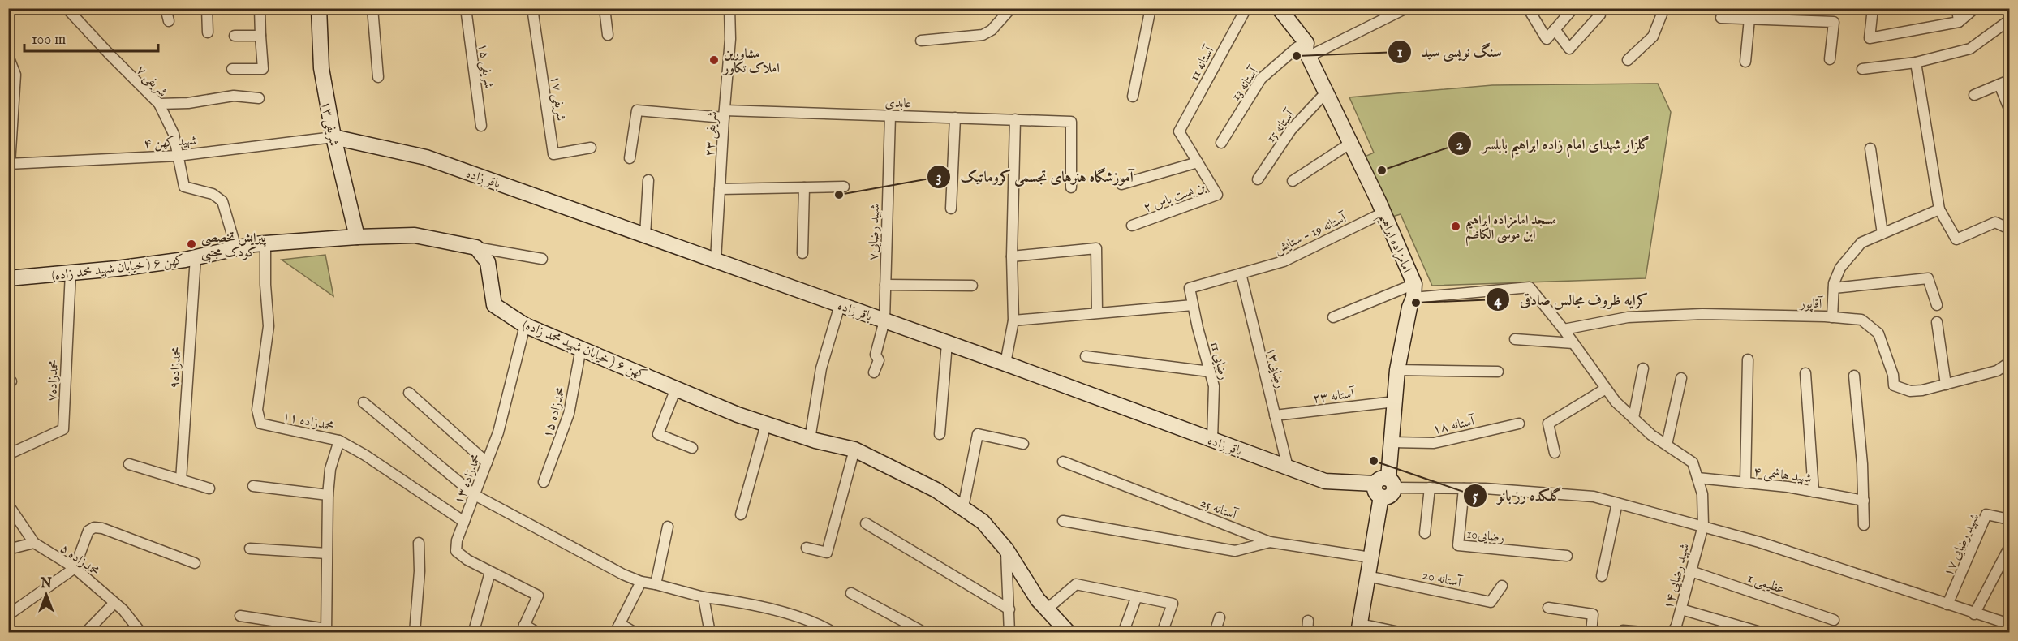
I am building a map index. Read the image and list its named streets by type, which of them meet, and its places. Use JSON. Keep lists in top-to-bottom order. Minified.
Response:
{"streets":{"street":["آستانه 11","شریفی ۱۵","شریفی ۷","آستانه 13","شریفی ۱۷","عابدی","شریفی ۱۳","آستانه 15","شریفی ۲۳","شهید کهن ۴","باقر زاده","بن بست یاس ۲","شهید رضایی۷","آستانه 19 - ستایش","امامزاده ابراهیم","کهن ۶ ( خیابان شهید محمد زاده)","آقاپور","رضایی 11","محمدزاده۹","رضایی۱۳","محمدزاده۷","آستانه ۲۳","محمدزاده ۱۵","محمدزاده ۱۱","آستانه ۱۸","شهید هاشمی ۴","محمدزاده ۱۳","آستانه 25","رضایی10","شهید رضایی ۱۷","محمدزاده ۵","شهید رضایی ۱۴","آستانه 20","عظیمی 1"]},"crossings":[["آستانه 11","بن بست یاس ۲"],["شریفی ۷","شهید کهن ۴"],["شریفی ۷","کهن ۶ ( خیابان شهید محمد زاده)"],["آستانه 13","امامزاده ابراهیم"],["عابدی","شریفی ۲۳"],["عابدی","شهید رضایی۷"],["شریفی ۱۳","شهید کهن ۴"],["شریفی ۱۳","باقر زاده"],["شریفی ۱۳","کهن ۶ ( خیابان شهید محمد زاده)"],["آستانه 15","امامزاده ابراهیم"],["شریفی ۲۳","باقر زاده"],["شهید کهن ۴","باقر زاده"],["باقر زاده","شهید رضایی۷"],["باقر زاده","رضایی 11"],["باقر زاده","رضایی۱۳"],["آستانه 19 - ستایش","امامزاده ابراهیم"],["آستانه 19 - ستایش","رضایی 11"],["آستانه 19 - ستایش","رضایی۱۳"],["امامزاده ابراهیم","شهید رضایی ۱۴"],["کهن ۶ ( خیابان شهید محمد زاده)","محمدزاده۹"],["کهن ۶ ( خیابان شهید محمد زاده)","محمدزاده۷"],["کهن ۶ ( خیابان شهید محمد زاده)","محمدزاده ۱۵"],["کهن ۶ ( خیابان شهید محمد زاده)","محمدزاده ۱۱"],["کهن ۶ ( خیابان شهید محمد زاده)","محمدزاده ۱۳"],["آقاپور","شهید رضایی ۱۴"],["رضایی۱۳","آستانه ۲۳"],["شهید هاشمی ۴","شهید رضایی ۱۴"],["شهید رضایی ۱۴","عظیمی 1"]],"places":["سنگ نویسی سید","مشاورین املاک تکاور","گلزار شهدای امام زاده ابراهیم بابلسر","آموزشگاه هنرهای تجسمی کروماتیک","مسجد امامزاده ابراهیم ابن موسی الکاظم","پیرایش تخصصی کودک مجتبی","کرایه ظروف مجالس صادقی","گلکده رز بانو"],"scale_bar":"100 m","north":"top"}
